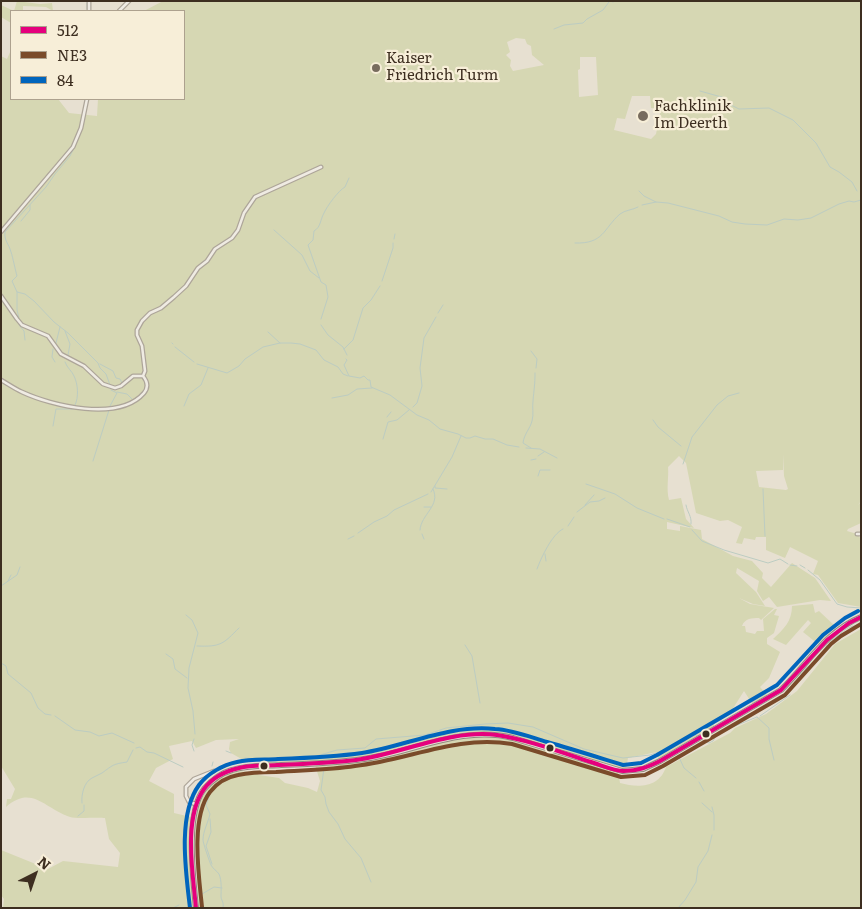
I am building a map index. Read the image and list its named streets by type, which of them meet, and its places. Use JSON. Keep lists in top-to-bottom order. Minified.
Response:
{"places":["Kaiser Friedrich Turm","Fachklinik Im Deerth"],"lines":["transit line 84","transit line 512","transit line NE3"],"legend":["512","NE3","84"],"north":"top right"}
